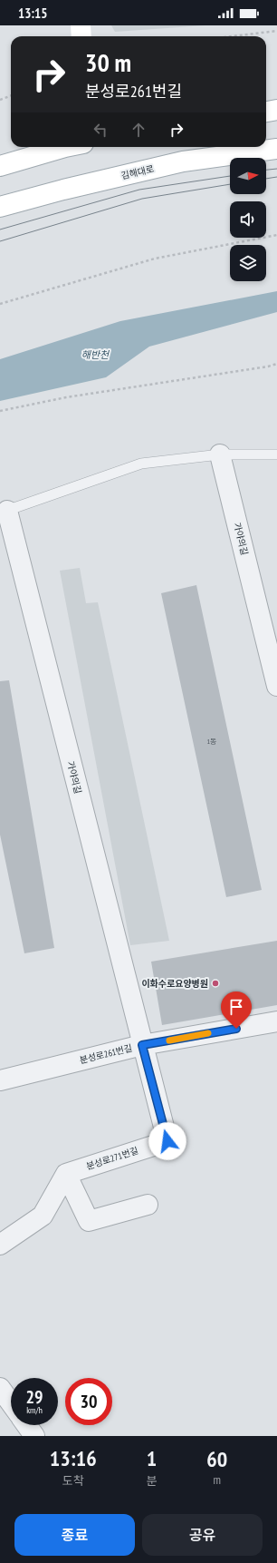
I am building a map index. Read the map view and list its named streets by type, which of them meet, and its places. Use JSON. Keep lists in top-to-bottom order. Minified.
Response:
{"streets":{"main road":["김해대로"],"street":["가야의길","분성로261번길","분성로271번길"]},"crossings":[["가야의길","분성로261번길"],["가야의길","분성로271번길"],["분성로261번길","분성로271번길"]],"water":["해반천"],"places":["이화수로요양병원"],"house_numbers":["1동"],"north":"right","page":{"status":"13:15","turn":["30 m","분성로261번길"],"speed":"29 km/h","limit":"30","eta":["13:16","도착","1","분","60","m"],"buttons":["종료","공유"]}}
